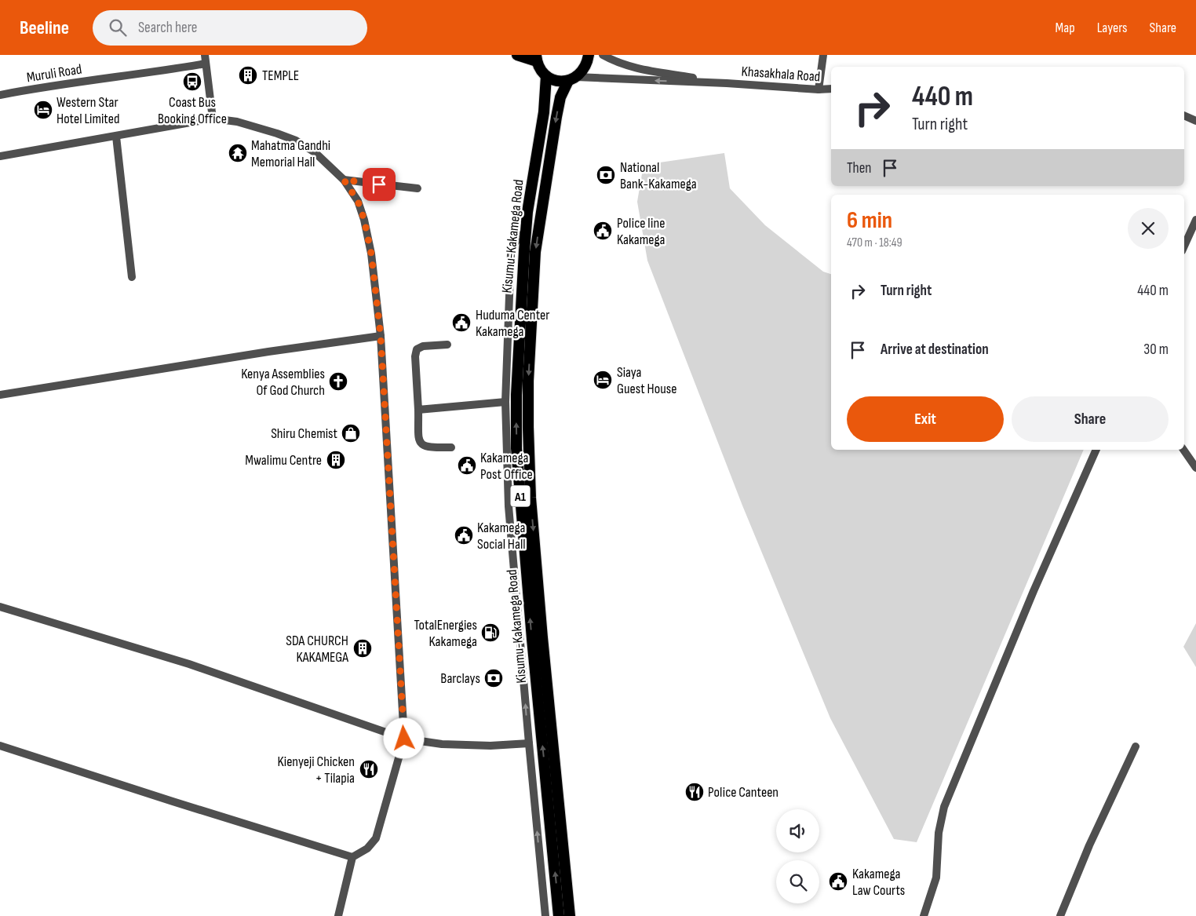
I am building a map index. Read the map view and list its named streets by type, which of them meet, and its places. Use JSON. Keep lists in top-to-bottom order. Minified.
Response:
{"streets":{"highway":["Kisumu-Kakamega Road","A1"],"street":["Muruli Road","Khasakhala Road"]},"places":{"building":["TEMPLE","Mwalimu Centre","SDA CHURCH KAKAMEGA"],"bus stop":["Coast Bus Booking Office"],"hotel":["Western Star Hotel Limited","Siaya Guest House"],"temple":["Mahatma Gandhi Memorial Hall"],"bank":["National Bank-Kakamega","Barclays"],"public building":["Police line Kakamega","Huduma Center Kakamega","Kakamega Post Office","Kakamega Social Hall","Kakamega Law Courts"],"church":["Kenya Assemblies Of God Church"],"shop":["Shiru Chemist"],"fuel station":["TotalEnergies Kakamega"],"restaurant":["Kienyeji Chicken + Tilapia","Police Canteen"]},"page":{"header":"Beeline","search":"Search here","nav":["Map","Layers","Share"],"turn":["440 m","Turn right"],"then":"Then","heading":["6 min","470 m · 18:49"],"list":[{"name":"Turn right","value":"440 m"},{"name":"Arrive at destination","value":"30 m"}],"buttons":["Exit","Share"]}}
